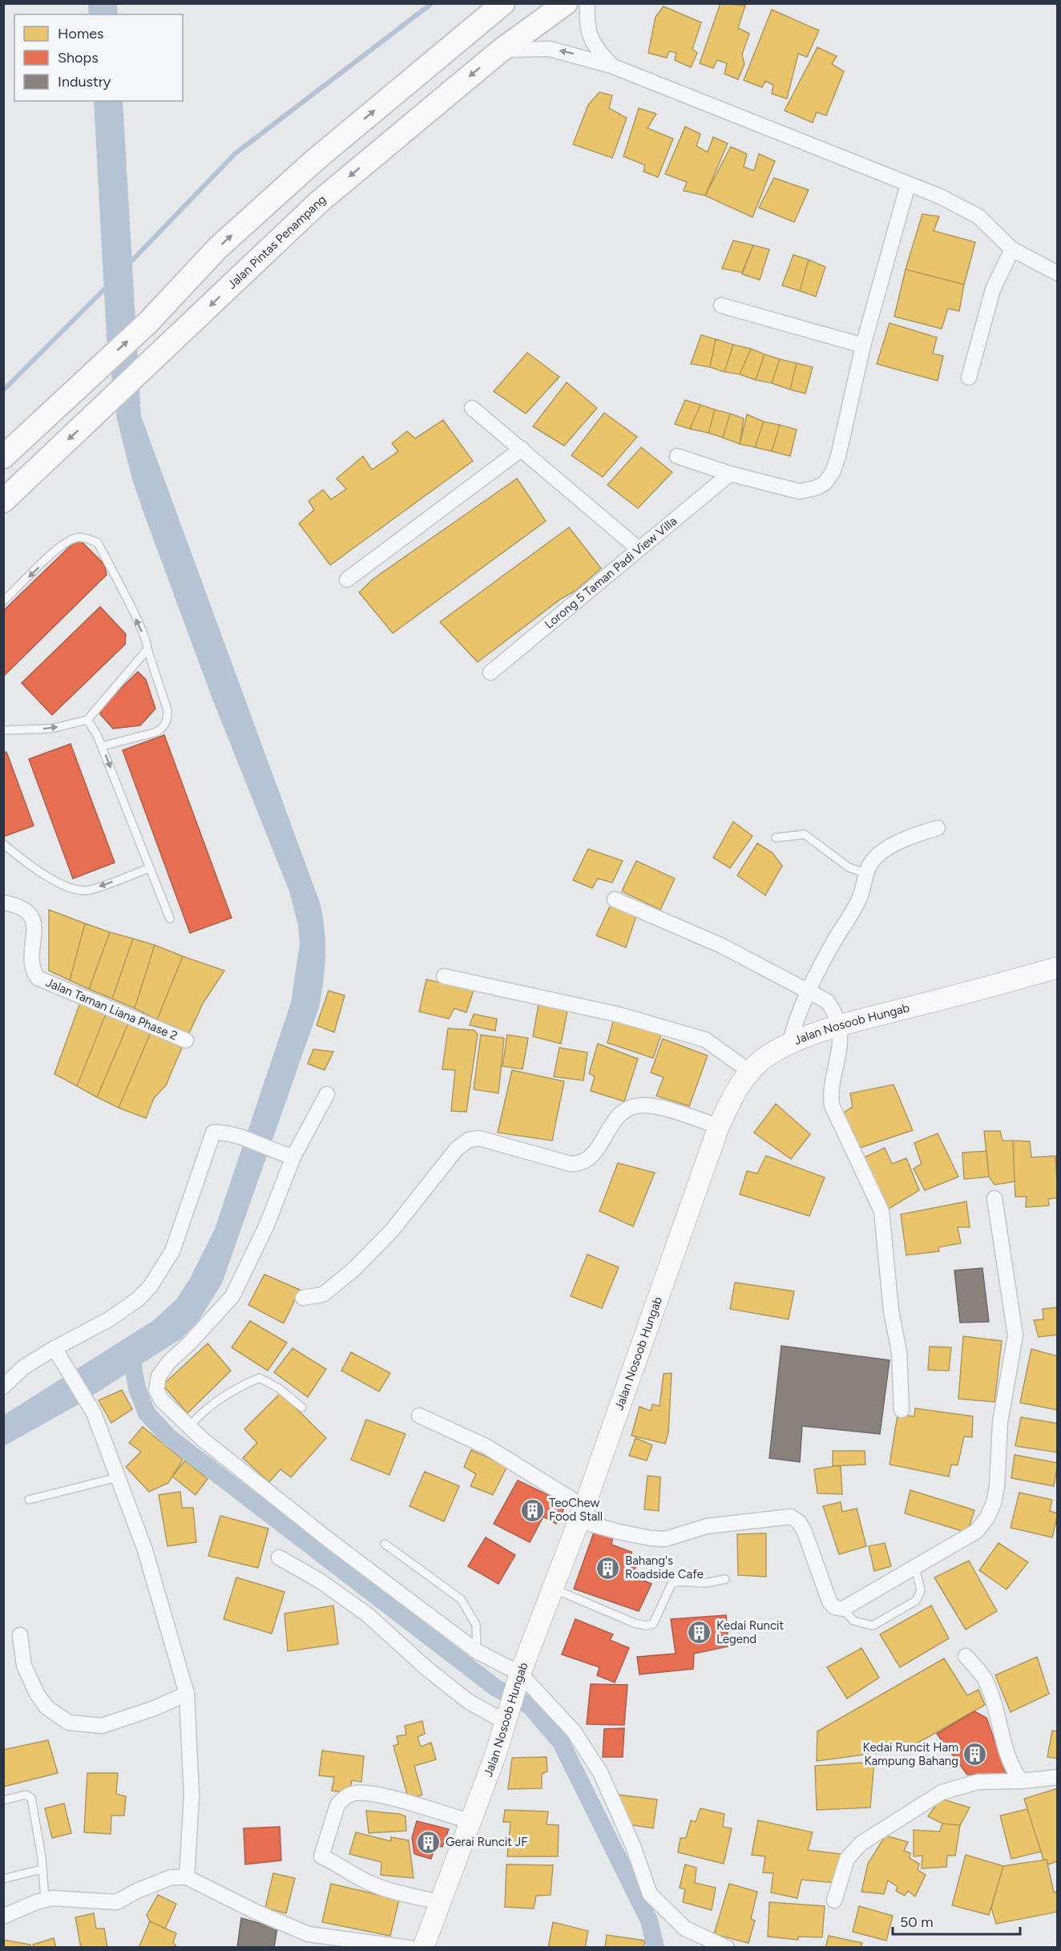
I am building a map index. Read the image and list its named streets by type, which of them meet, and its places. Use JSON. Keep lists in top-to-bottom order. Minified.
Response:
{"streets":{"main road":["Jalan Pintas Penampang","Jalan Nosoob Hungab"],"street":["Lorong 5 Taman Padi View Villa","Jalan Taman Liana Phase 2"]},"places":{"building":["TeoChew Food Stall","Bahang's Roadside Cafe","Kedai Runcit Legend","Kedai Runcit Ham Kampung Bahang","Gerai Runcit JF"]},"legend":["Homes","Shops","Industry"],"scale_bar":"50 m"}
